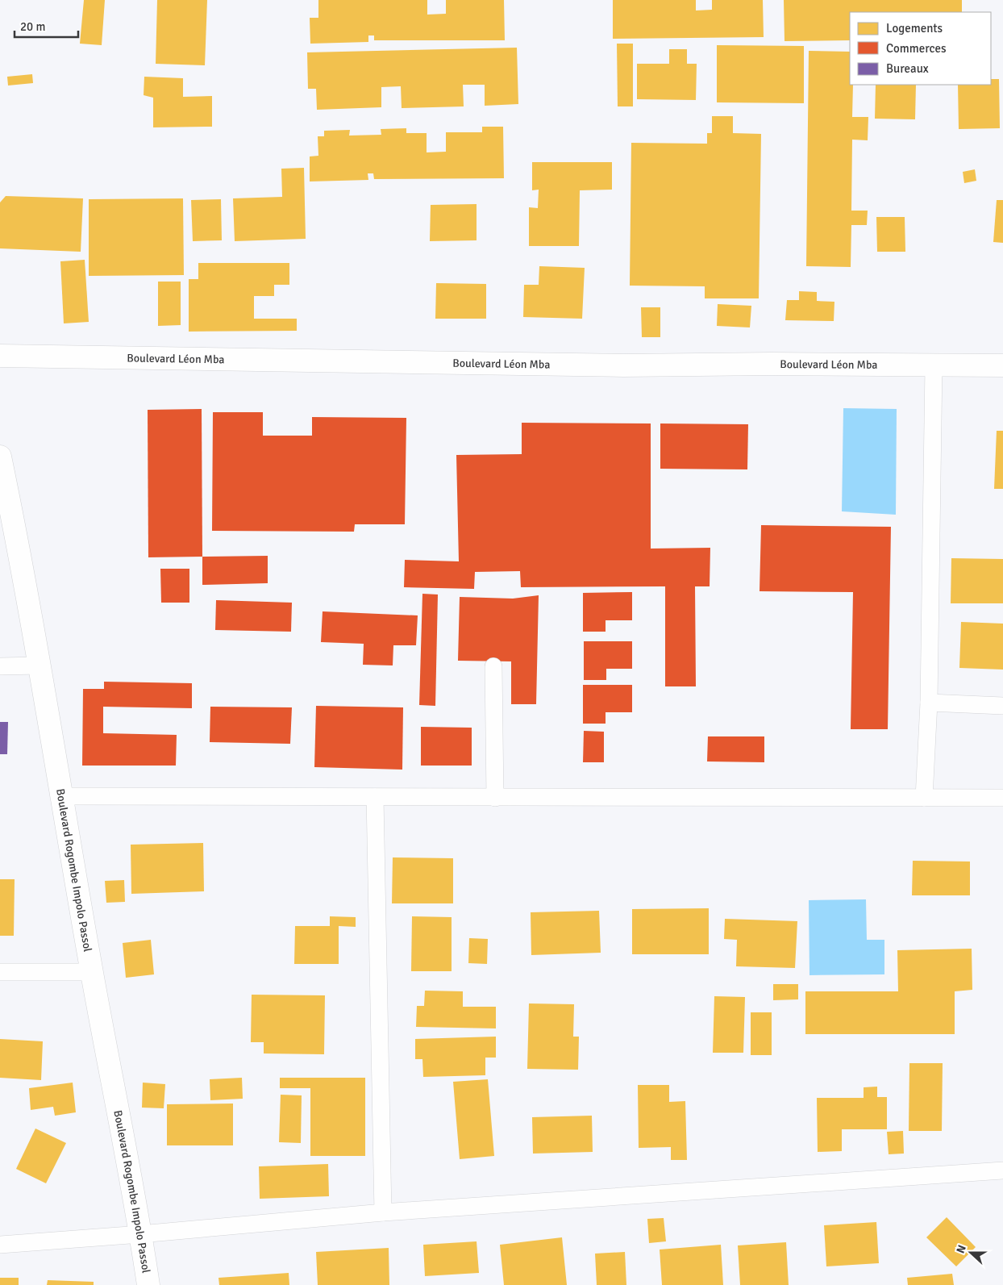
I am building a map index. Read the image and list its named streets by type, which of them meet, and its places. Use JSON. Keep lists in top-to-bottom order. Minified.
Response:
{"streets":{"street":["Boulevard Léon Mba","Boulevard Rogombe Impolo Passol"]},"legend":["Logements","Commerces","Bureaux"],"scale_bar":"20 m","north":"left"}
